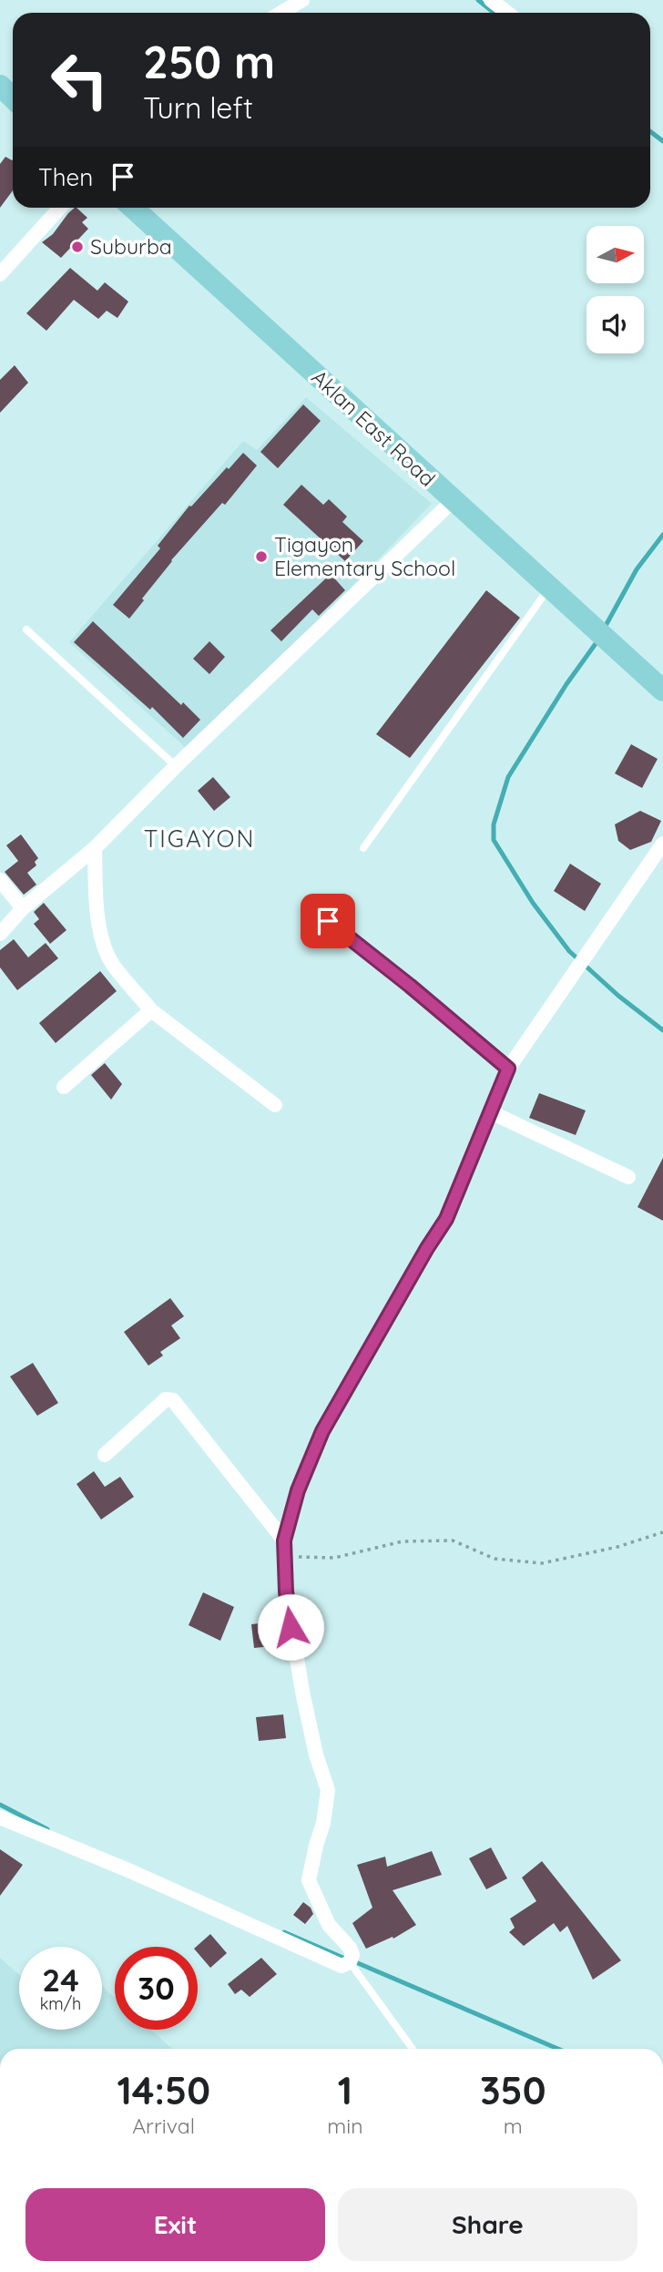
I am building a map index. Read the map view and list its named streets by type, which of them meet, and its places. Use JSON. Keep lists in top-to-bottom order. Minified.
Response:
{"streets":{"main road":["Aklan East Road"]},"districts":["TIGAYON"],"places":["Suburba","Tigayon Elementary School"],"north":"right","page":{"turn":["250 m","Turn left"],"then":"Then","speed":"24 km/h","limit":"30","eta":["14:50","Arrival","1","min","350","m"],"buttons":["Exit","Share"]}}
